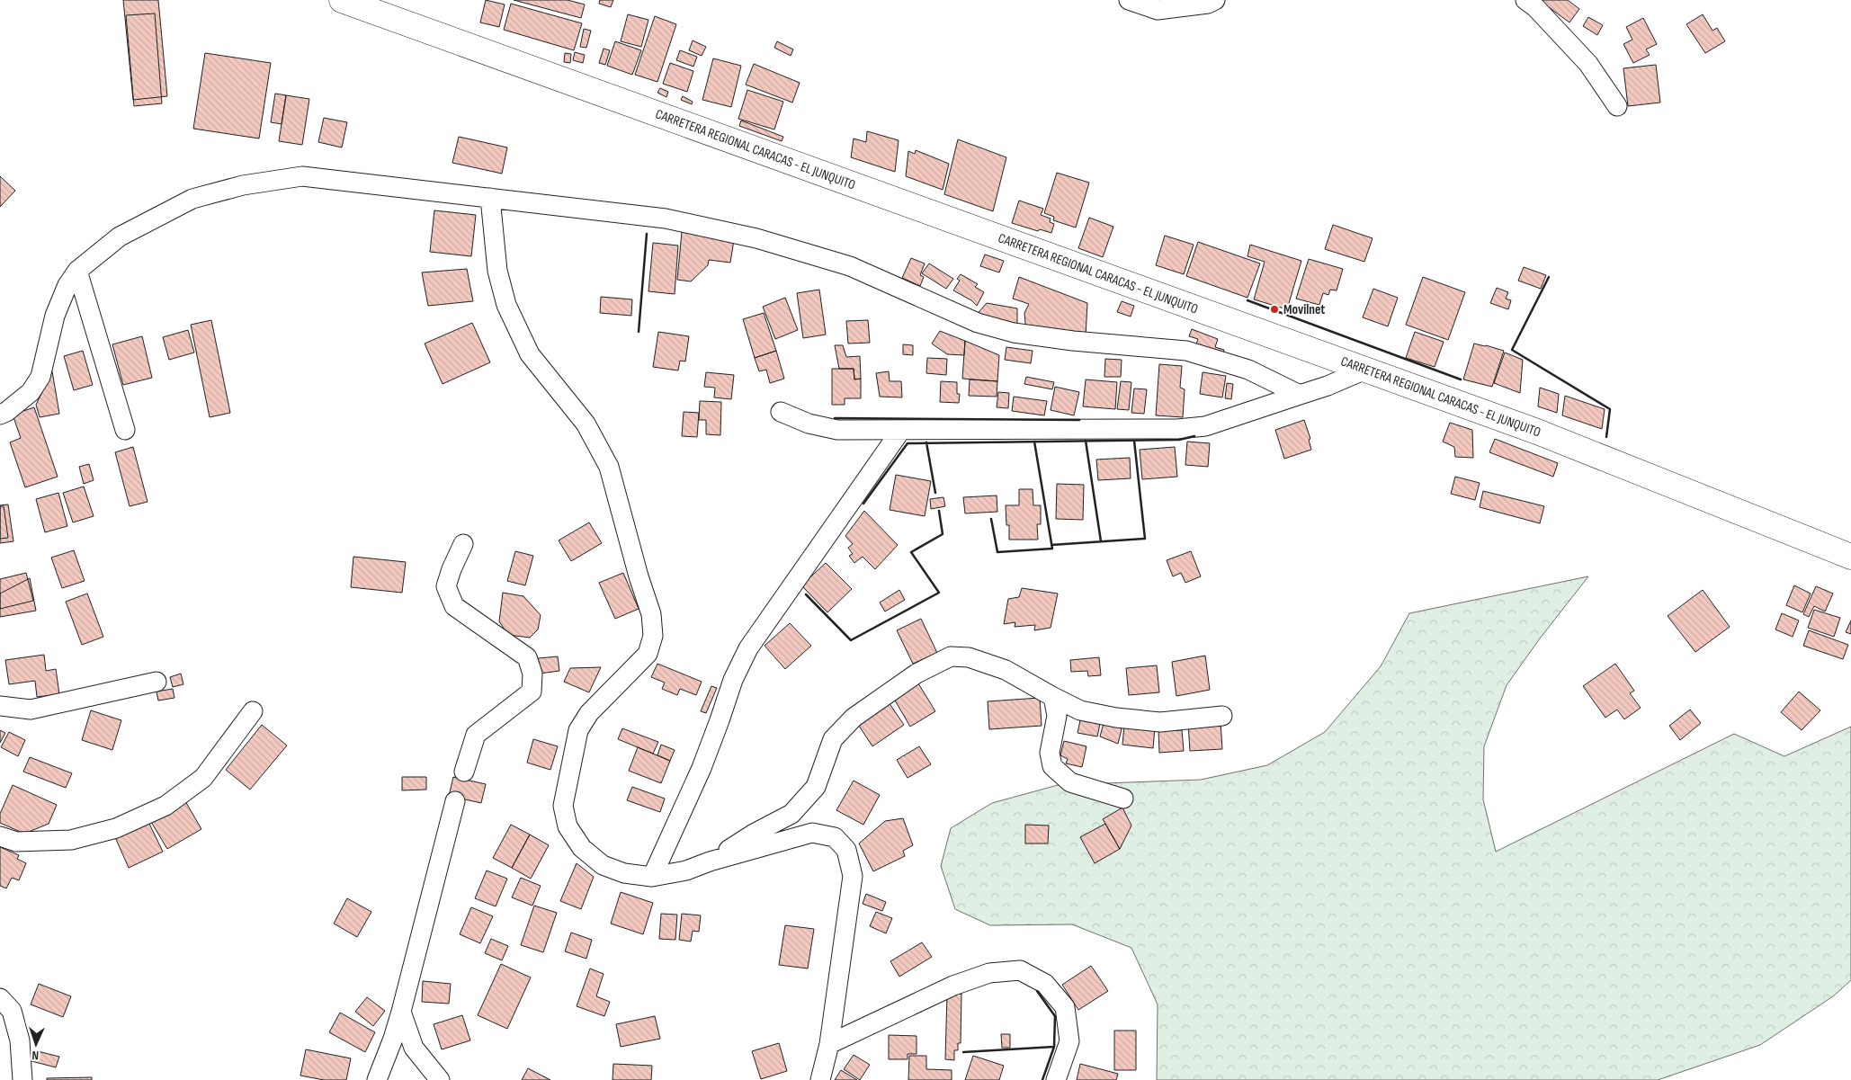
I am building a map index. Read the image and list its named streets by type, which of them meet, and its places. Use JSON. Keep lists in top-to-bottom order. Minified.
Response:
{"streets":{"main road":["CARRETERA REGIONAL CARACAS - EL JUNQUITO"]},"places":["Movilnet"],"north":"bottom"}
